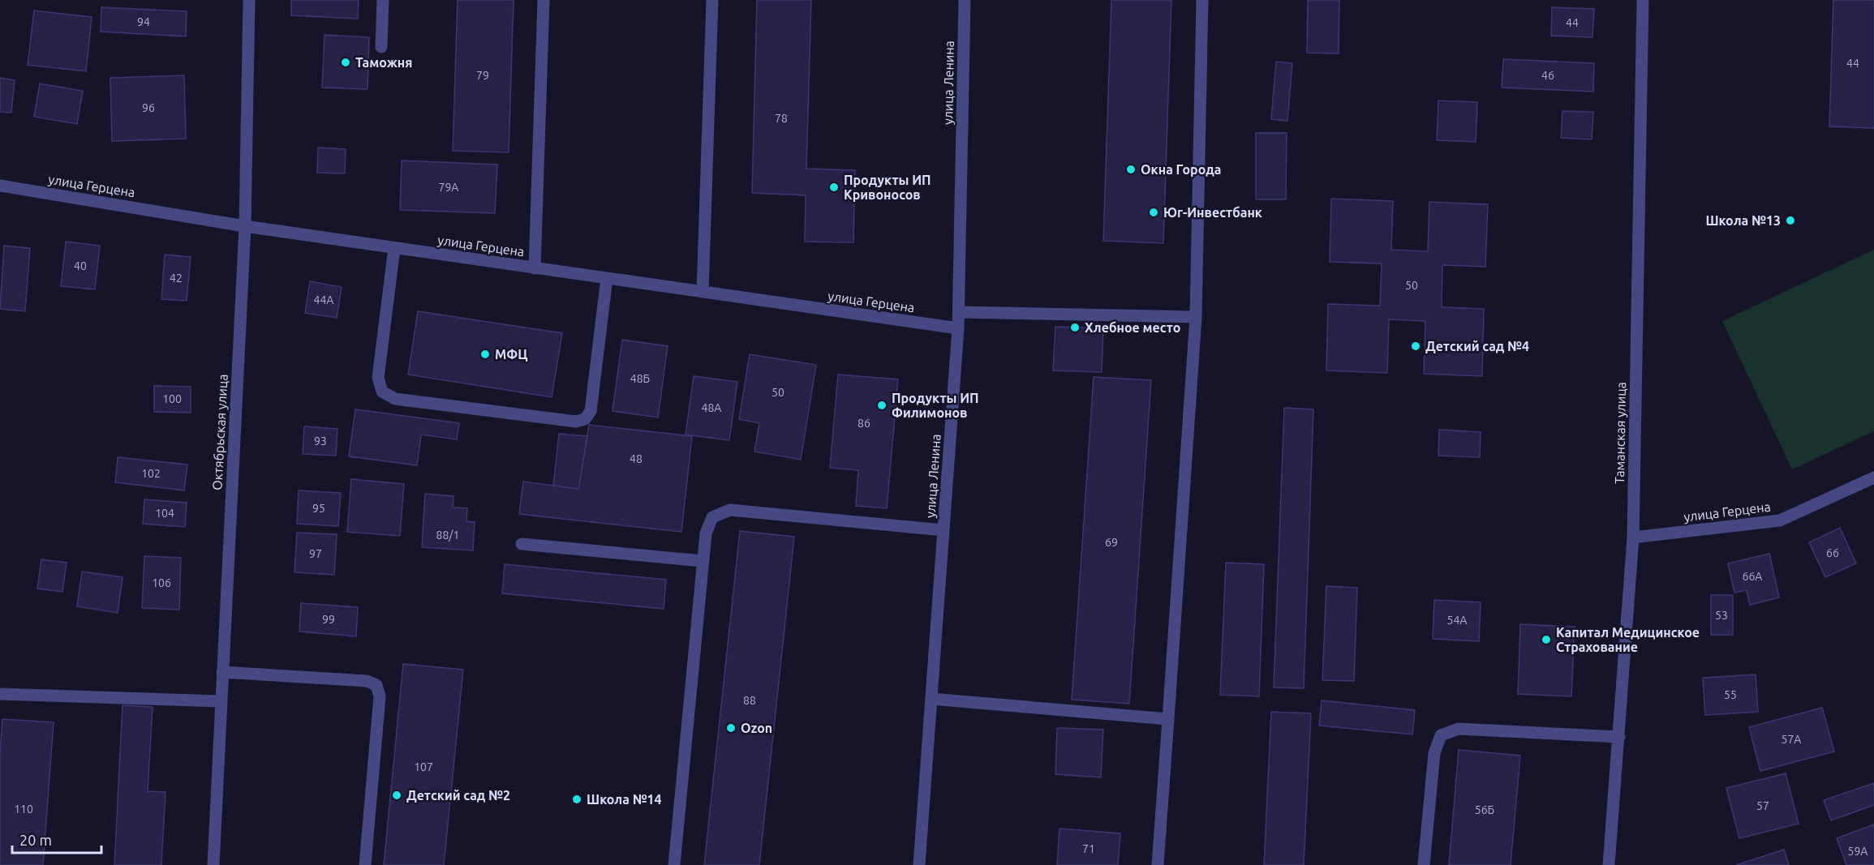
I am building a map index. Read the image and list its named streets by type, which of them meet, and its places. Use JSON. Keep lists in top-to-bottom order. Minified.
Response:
{"streets":{"street":["улица Ленина","улица Герцена","Октябрьская улица","Таманская улица"]},"crossings":[["улица Ленина","улица Герцена"],["улица Герцена","Октябрьская улица"],["улица Герцена","Таманская улица"]],"places":["Таможня","Окна Города","Продукты ИП Кривоносов","Юг-Инвестбанк","Школа №13","Хлебное место","Детский сад №4","МФЦ","Продукты ИП Филимонов","Капитал Медицинское Страхование","Ozon","Детский сад №2","Школа №14"],"house_numbers":["94","44","44","79","46","96","78","79А","40","42","50","44А","48Б","50","100","48А","86","93","48","102","95","104","88/1","69","66","97","66А","106","53","99","54А","55","88","57А","107","57","110","56Б","71","59А"],"scale_bar":"20 m"}
